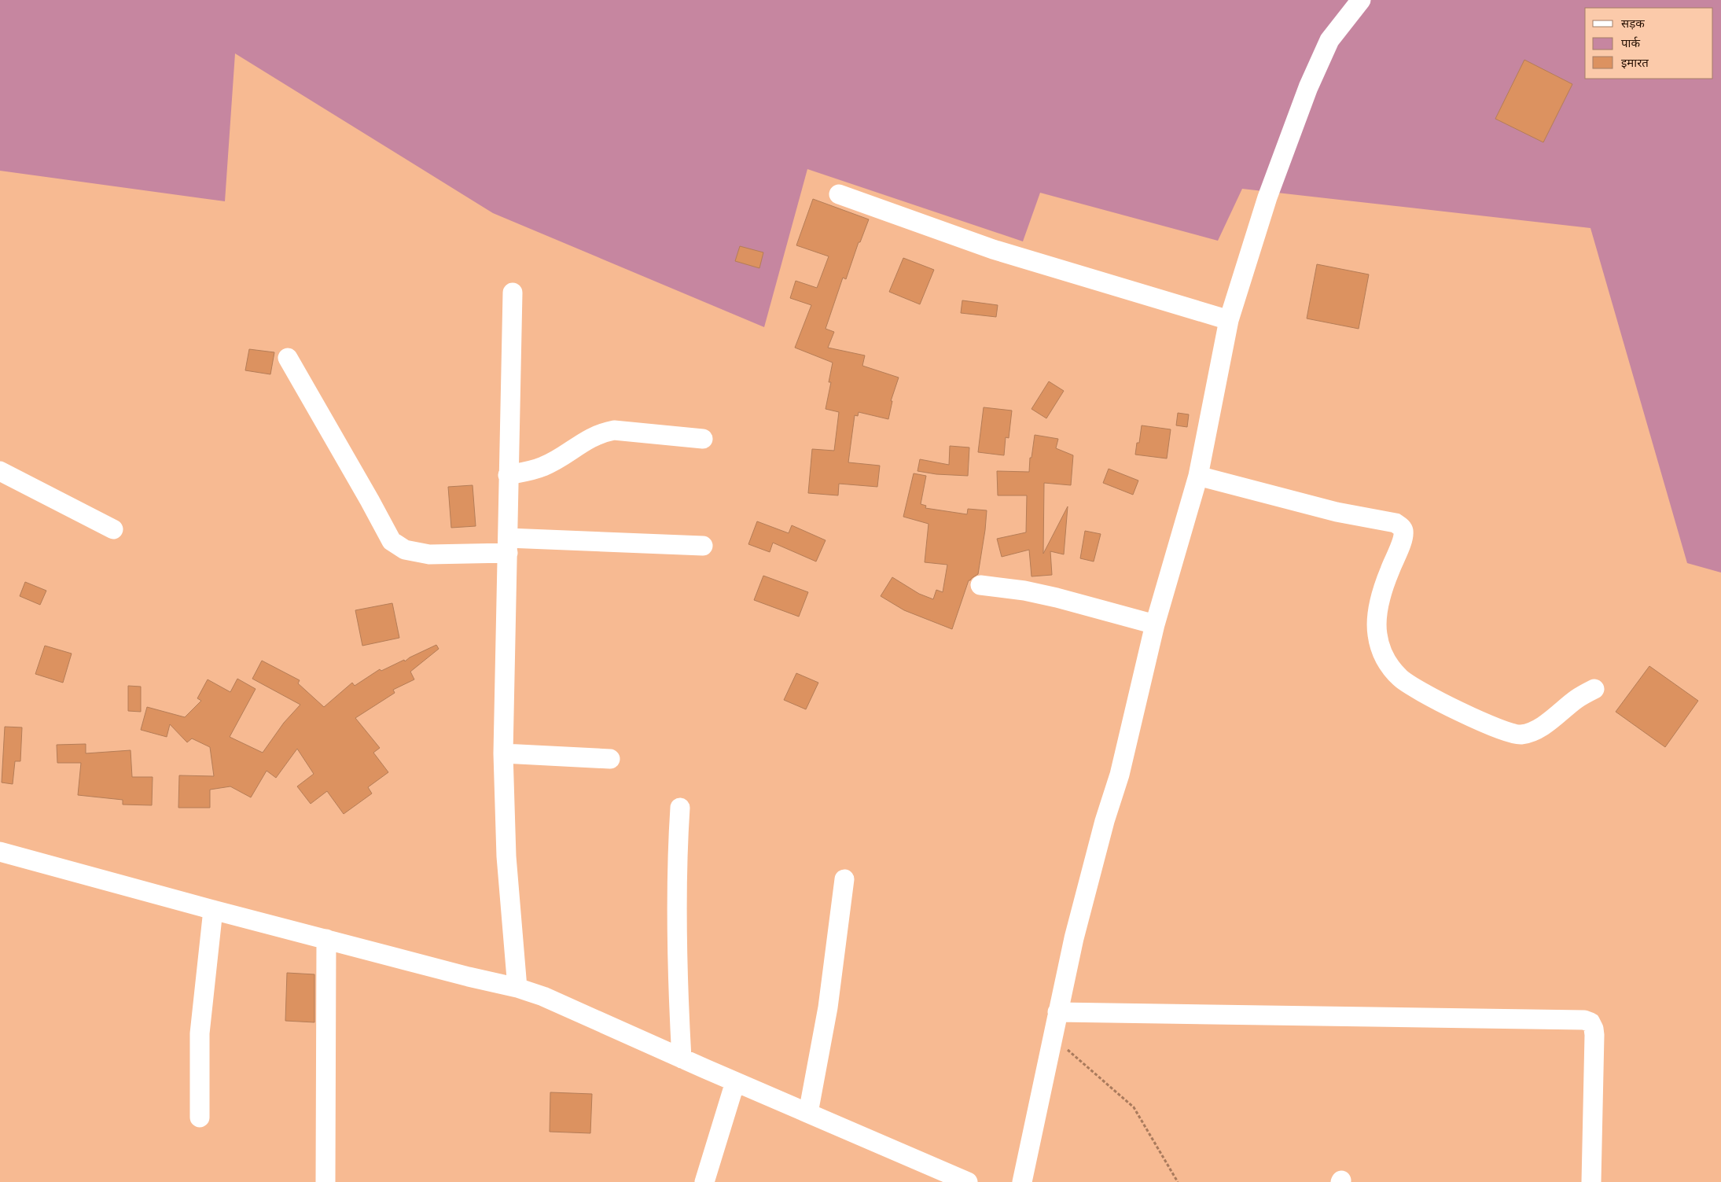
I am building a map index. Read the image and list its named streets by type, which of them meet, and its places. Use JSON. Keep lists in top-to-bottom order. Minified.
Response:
{"legend":["सड़क","पार्क","इमारत"]}
